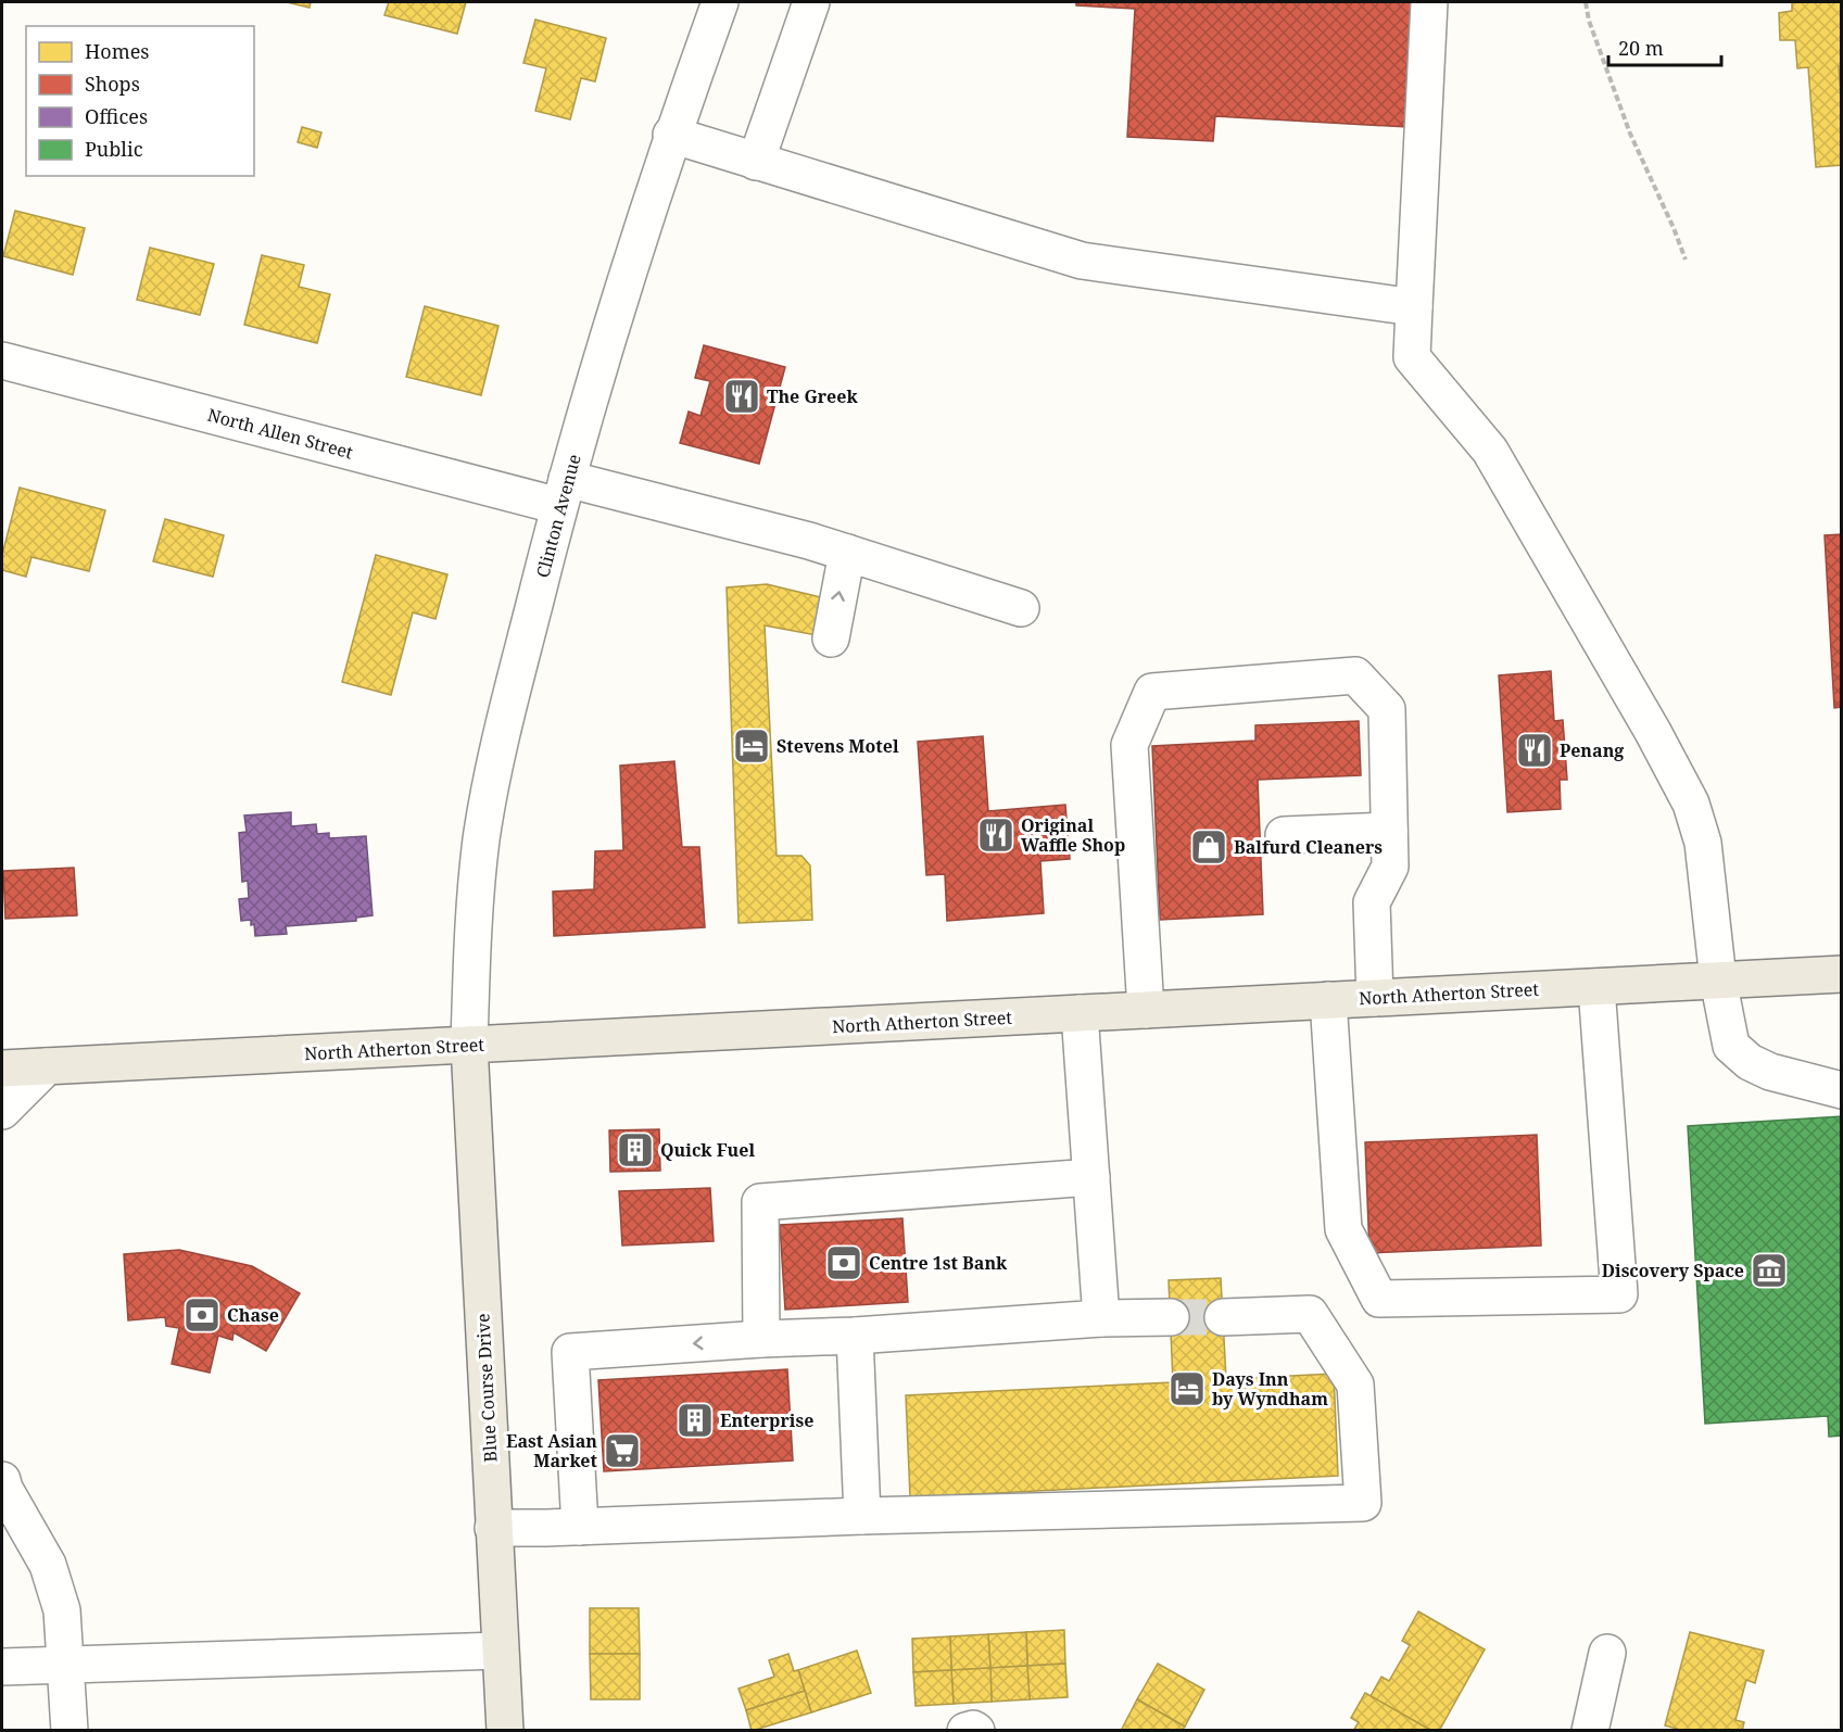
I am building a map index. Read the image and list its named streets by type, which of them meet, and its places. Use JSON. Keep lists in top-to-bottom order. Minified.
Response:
{"streets":{"main road":["North Atherton Street","Blue Course Drive"],"street":["North Allen Street","Clinton Avenue"]},"crossings":[["North Allen Street","Clinton Avenue"],["Clinton Avenue","North Atherton Street"],["Clinton Avenue","Blue Course Drive"],["North Atherton Street","Blue Course Drive"]],"places":{"restaurant":["The Greek","Penang","Original Waffle Shop"],"hotel":["Stevens Motel","Days Inn by Wyndham"],"shop":["Balfurd Cleaners"],"building":["Quick Fuel","Enterprise"],"bank":["Centre 1st Bank","Chase"],"museum":["Discovery Space"],"supermarket":["East Asian Market"]},"legend":["Homes","Shops","Offices","Public"],"scale_bar":"20 m"}
